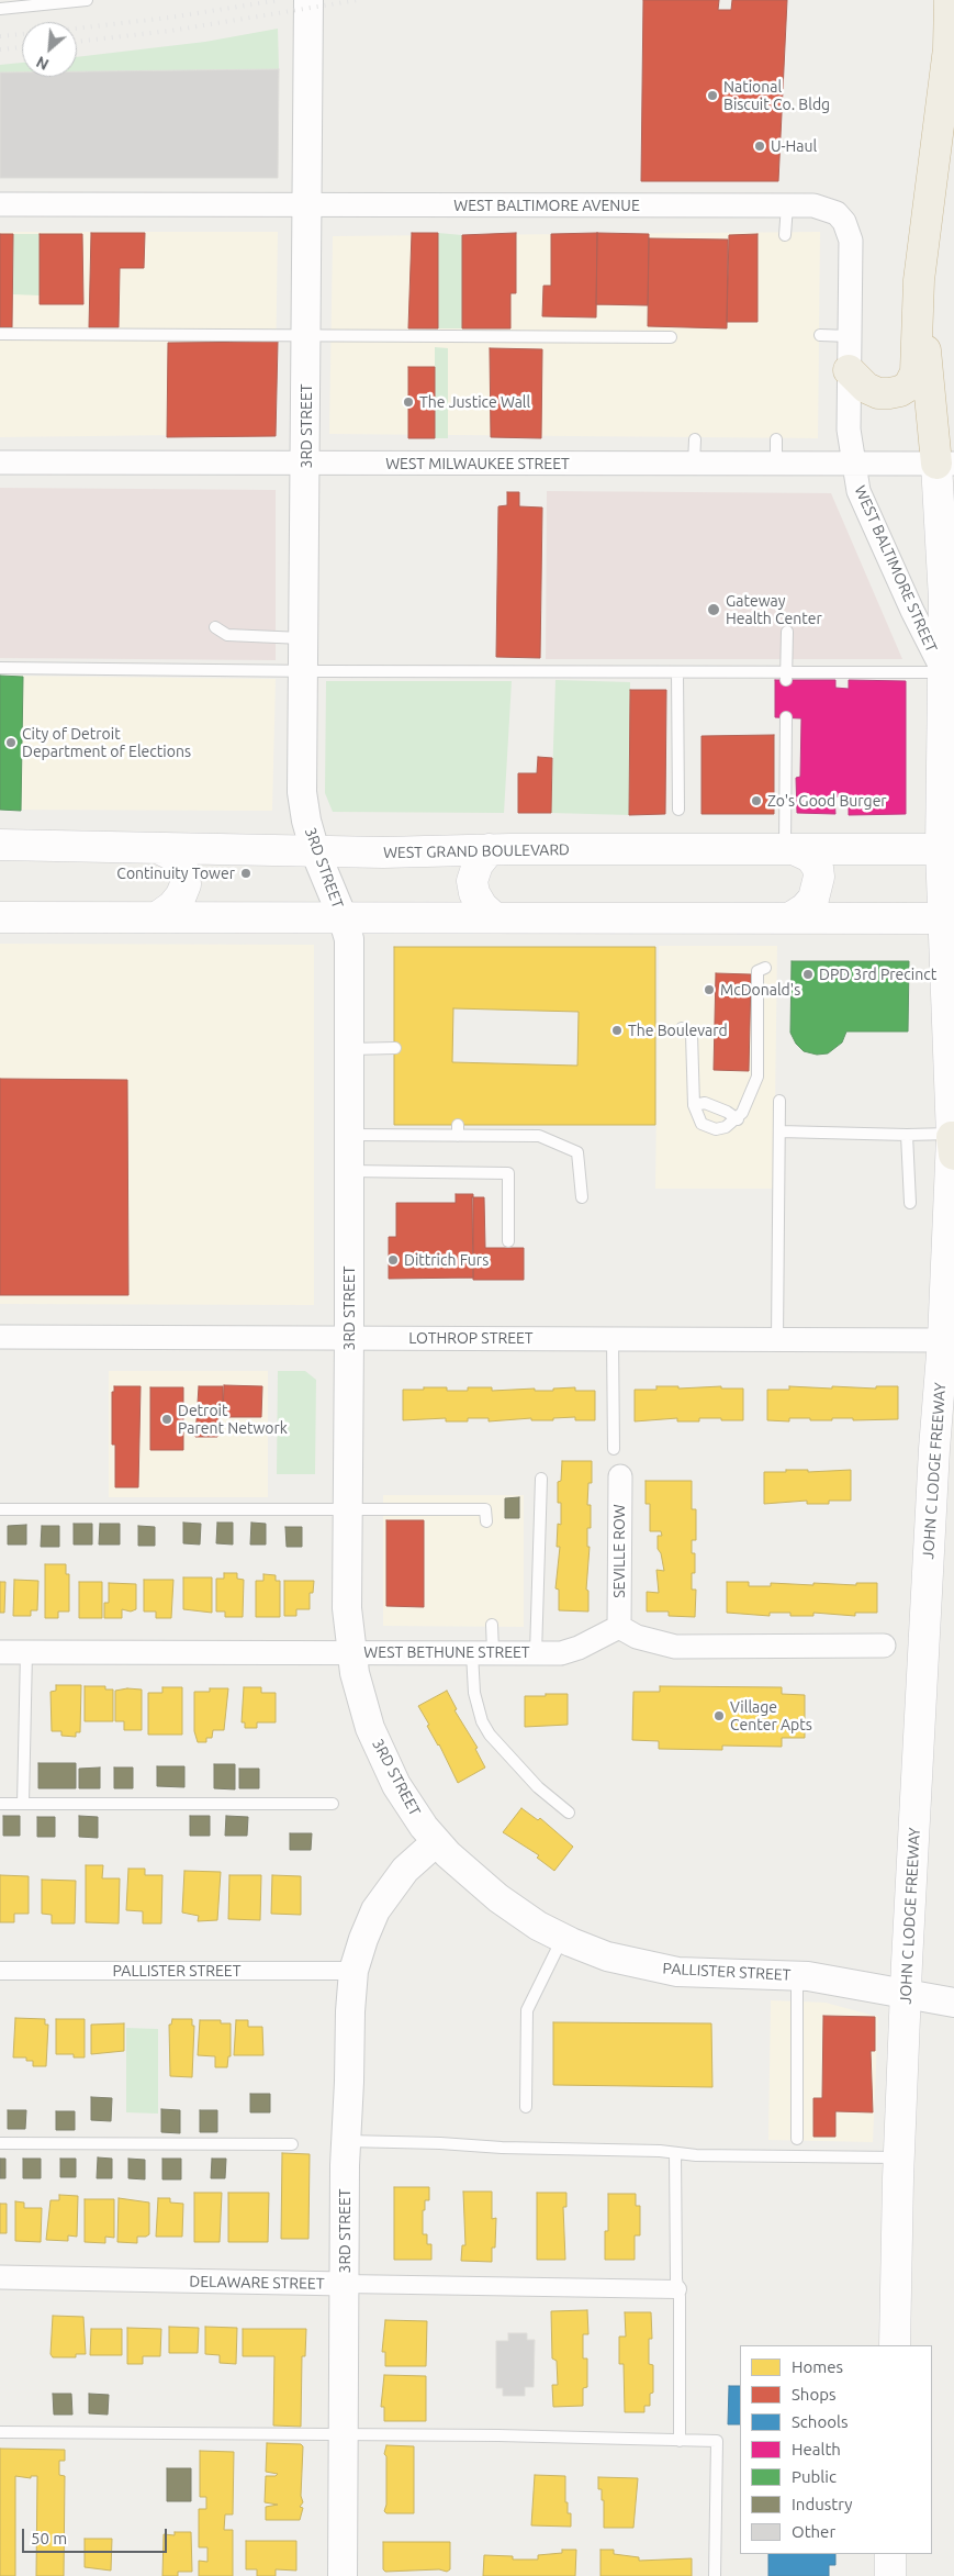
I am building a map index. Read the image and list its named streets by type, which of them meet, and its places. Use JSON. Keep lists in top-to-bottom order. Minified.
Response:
{"streets":{"main road":["WEST GRAND BOULEVARD","JOHN C LODGE FREEWAY"],"street":["WEST BALTIMORE AVENUE","3RD STREET","WEST MILWAUKEE STREET","WEST BALTIMORE STREET","LOTHROP STREET","SEVILLE ROW","WEST BETHUNE STREET","PALLISTER STREET","DELAWARE STREET"]},"crossings":[["WEST BALTIMORE AVENUE","3RD STREET"],["WEST BALTIMORE AVENUE","WEST MILWAUKEE STREET"],["WEST BALTIMORE AVENUE","WEST BALTIMORE STREET"],["3RD STREET","WEST MILWAUKEE STREET"],["3RD STREET","WEST GRAND BOULEVARD"],["3RD STREET","LOTHROP STREET"],["3RD STREET","WEST BETHUNE STREET"],["3RD STREET","PALLISTER STREET"],["3RD STREET","DELAWARE STREET"],["WEST MILWAUKEE STREET","WEST BALTIMORE STREET"],["WEST MILWAUKEE STREET","JOHN C LODGE FREEWAY"],["WEST BALTIMORE STREET","JOHN C LODGE FREEWAY"],["WEST GRAND BOULEVARD","JOHN C LODGE FREEWAY"],["LOTHROP STREET","JOHN C LODGE FREEWAY"],["JOHN C LODGE FREEWAY","PALLISTER STREET"],["SEVILLE ROW","WEST BETHUNE STREET"]],"places":["National Biscuit Co. Bldg","U-Haul","The Justice Wall","Gateway Health Center","City of Detroit Department of Elections","Zo's Good Burger","Continuity Tower","DPD 3rd Precinct","McDonald's","The Boulevard","Dittrich Furs","Detroit Parent Network","Village Center Apts"],"legend":["Homes","Shops","Schools","Health","Public","Industry","Other"],"scale_bar":"50 m","north":"bottom left"}
